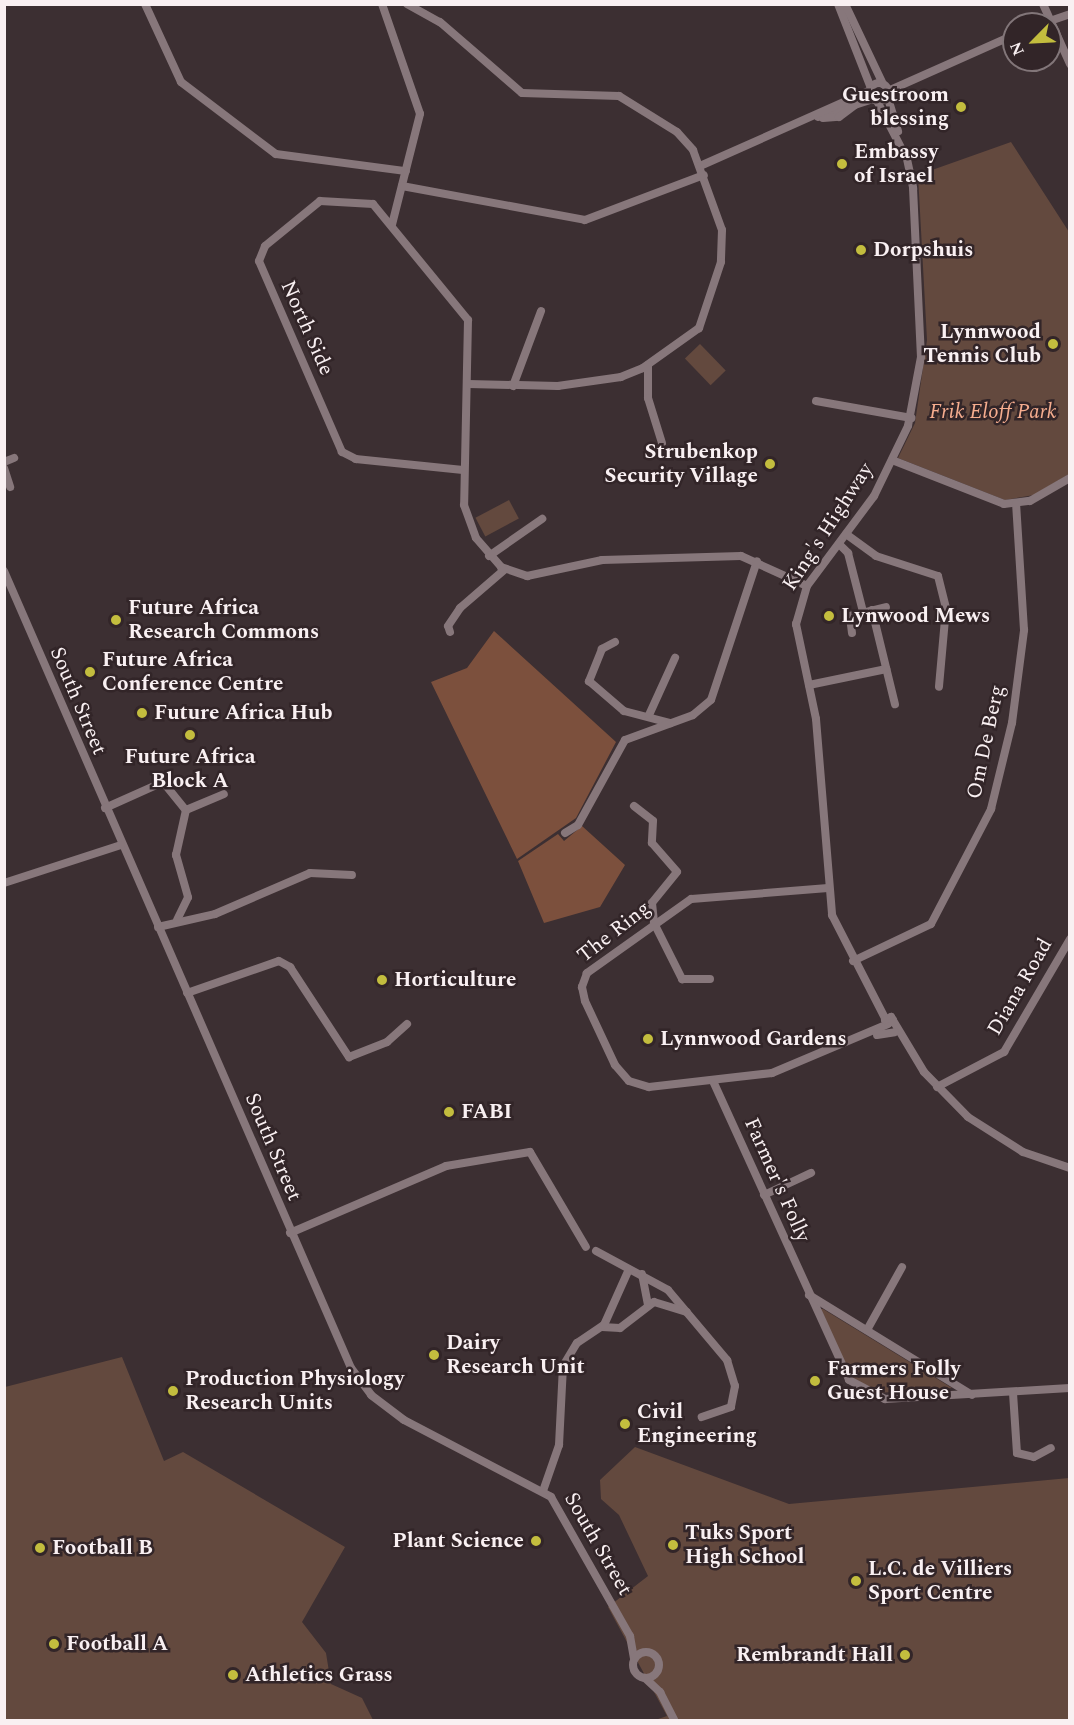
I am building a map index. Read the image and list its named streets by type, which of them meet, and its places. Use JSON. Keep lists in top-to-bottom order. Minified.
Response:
{"streets":{"street":["North Side","King's Highway","South Street","Om De Berg","The Ring","Diana Road","Farmer's Folly"]},"crossings":[["King's Highway","Om De Berg"],["King's Highway","The Ring"],["King's Highway","Diana Road"],["The Ring","Farmer's Folly"]],"parks":["Frik Eloff Park"],"places":["Guestroom blessing","Embassy of Israel","Dorpshuis","Lynnwood Tennis Club","Strubenkop Security Village","Lynwood Mews","Future Africa Research Commons","Future Africa Conference Centre","Future Africa Hub","Future Africa Block A","Horticulture","Lynnwood Gardens","FABI","Dairy Research Unit","Farmers Folly Guest House","Production Physiology Research Units","Civil Engineering","Plant Science","Tuks Sport High School","Football B","L.C. de Villiers Sport Centre","Football A","Rembrandt Hall","Athletics Grass"],"north":"bottom left"}
